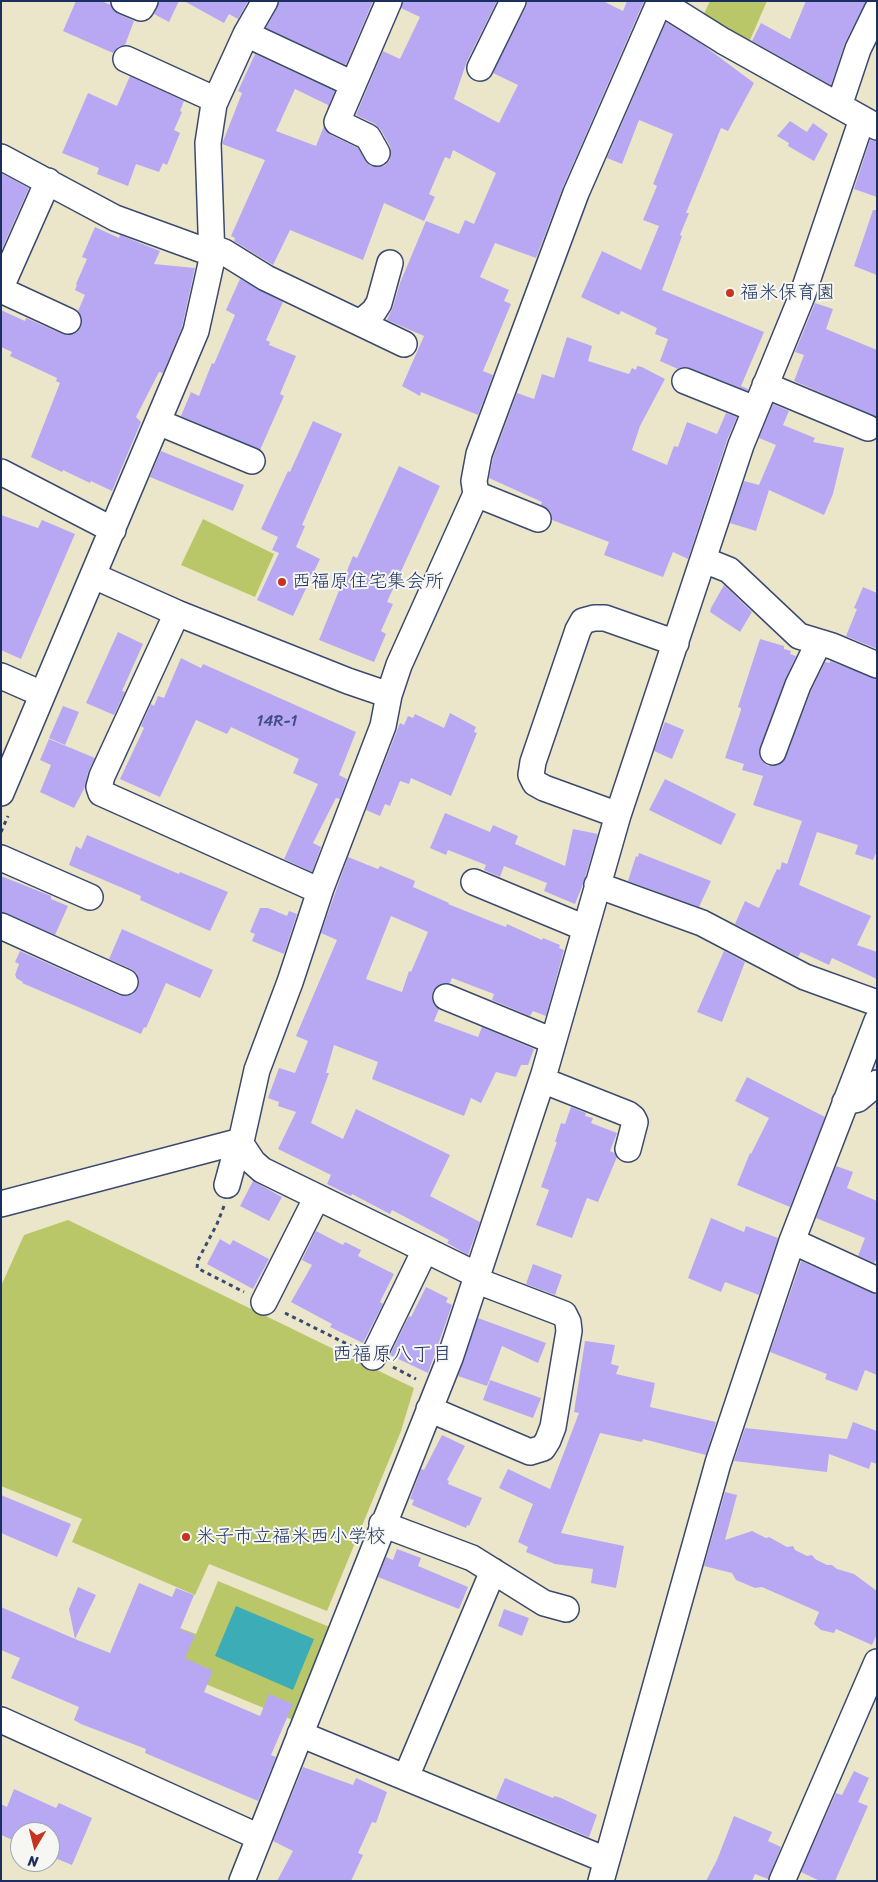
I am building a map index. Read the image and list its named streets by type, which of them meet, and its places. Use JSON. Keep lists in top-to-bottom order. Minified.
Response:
{"districts":["西福原八丁目"],"places":["福米保育園","西福原住宅集会所","米子市立福米西小学校"],"house_numbers":["14R-1"],"north":"bottom"}
